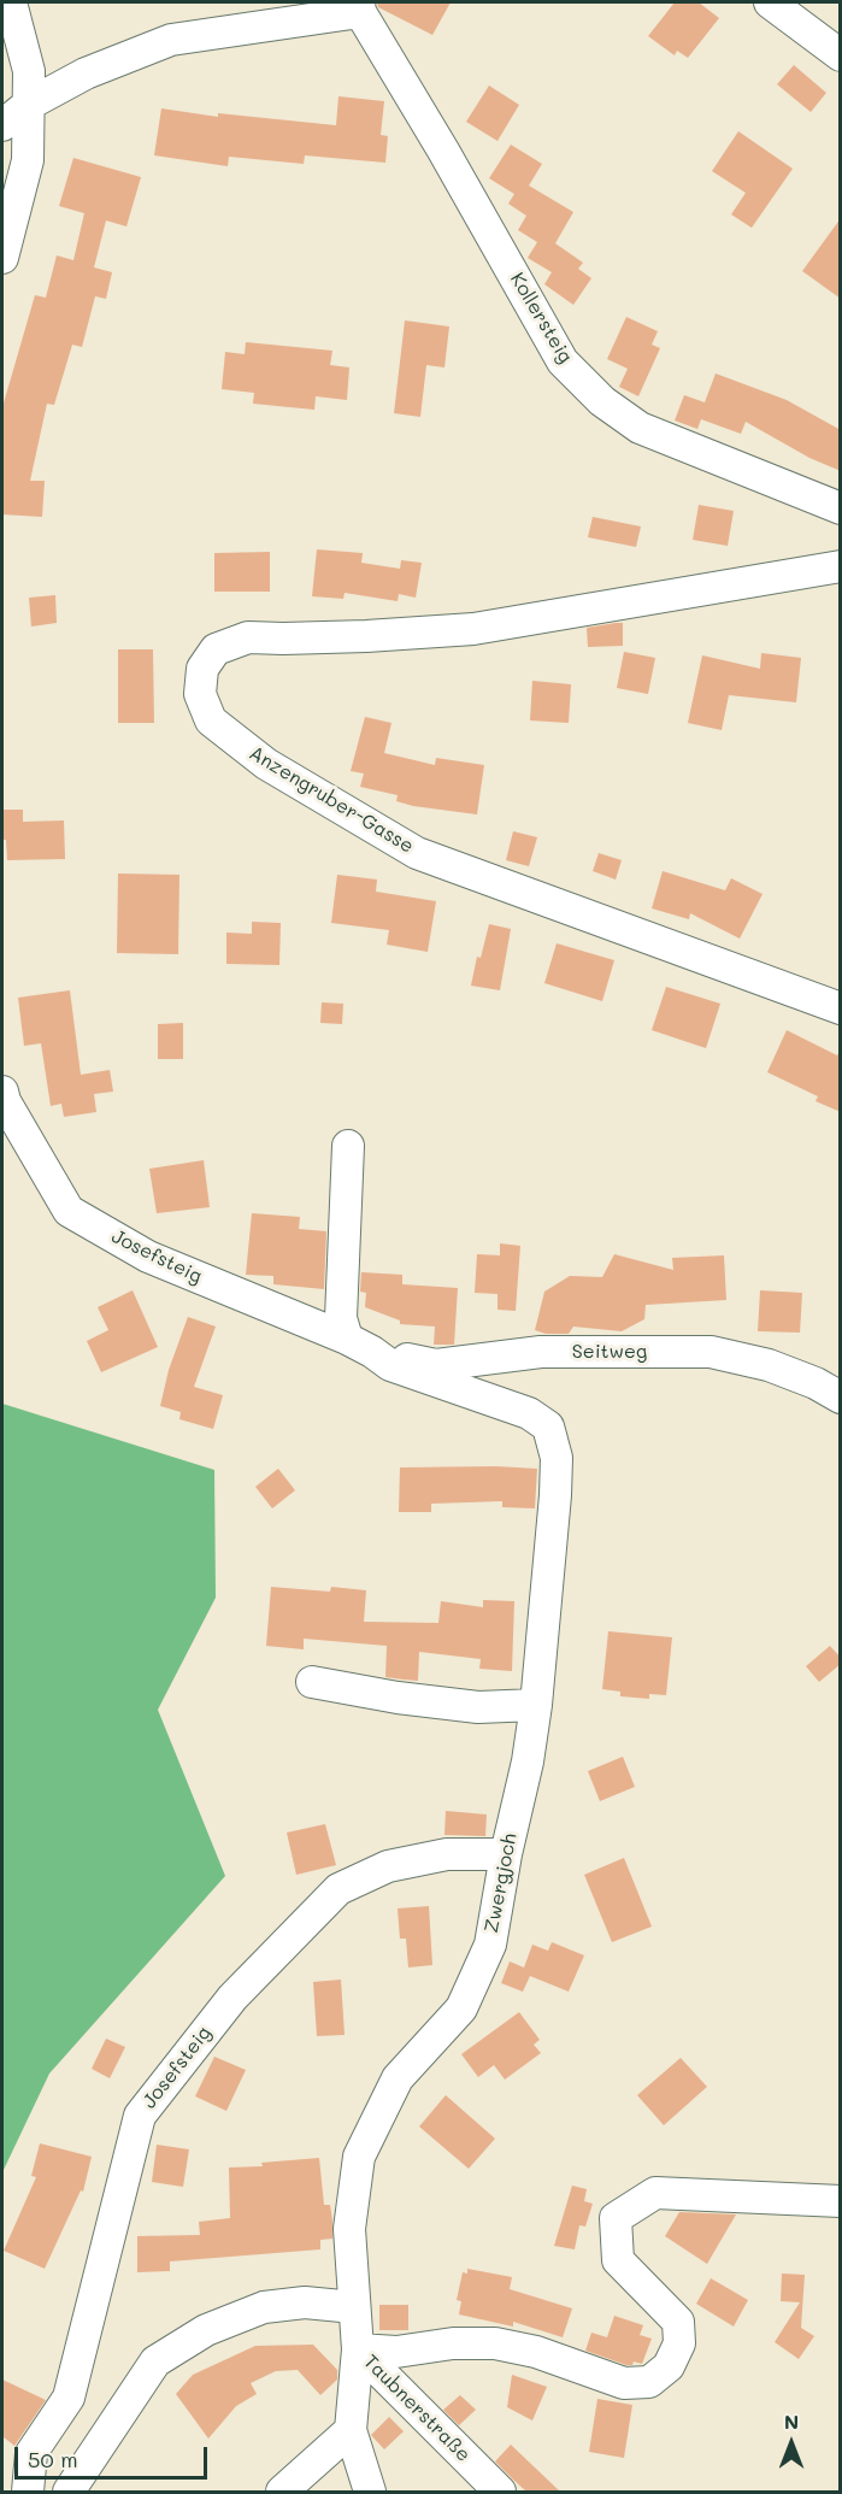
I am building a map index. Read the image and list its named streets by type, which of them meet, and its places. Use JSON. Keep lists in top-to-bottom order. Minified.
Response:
{"streets":{"street":["Kollersteig","Anzengruber-Gasse","Josefsteig","Seitweg","Zwergjoch","Taubnerstraße"]},"crossings":[["Josefsteig","Seitweg"],["Josefsteig","Zwergjoch"],["Seitweg","Zwergjoch"],["Zwergjoch","Taubnerstraße"]],"scale_bar":"50 m","north":"top"}
